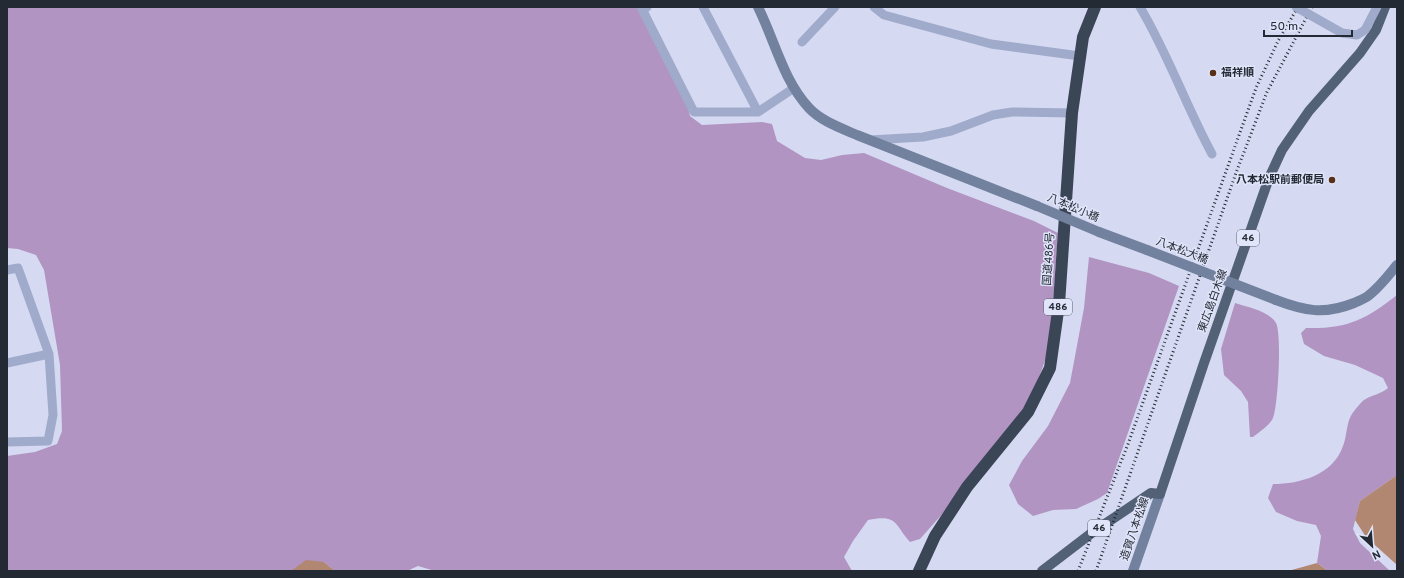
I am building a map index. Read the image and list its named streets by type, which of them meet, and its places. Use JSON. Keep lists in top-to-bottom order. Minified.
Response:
{"streets":{"highway":["国道486号","486"],"main road":["46","東広島白木線"],"street":["八本松小橋","八本松大橋","造賀八本松線"]},"crossings":[["八本松小橋","八本松大橋"],["46","東広島白木線"],["46","造賀八本松線"],["東広島白木線","造賀八本松線"]],"places":["福祥順","八本松駅前郵便局"],"scale_bar":"50 m","north":"bottom right"}
